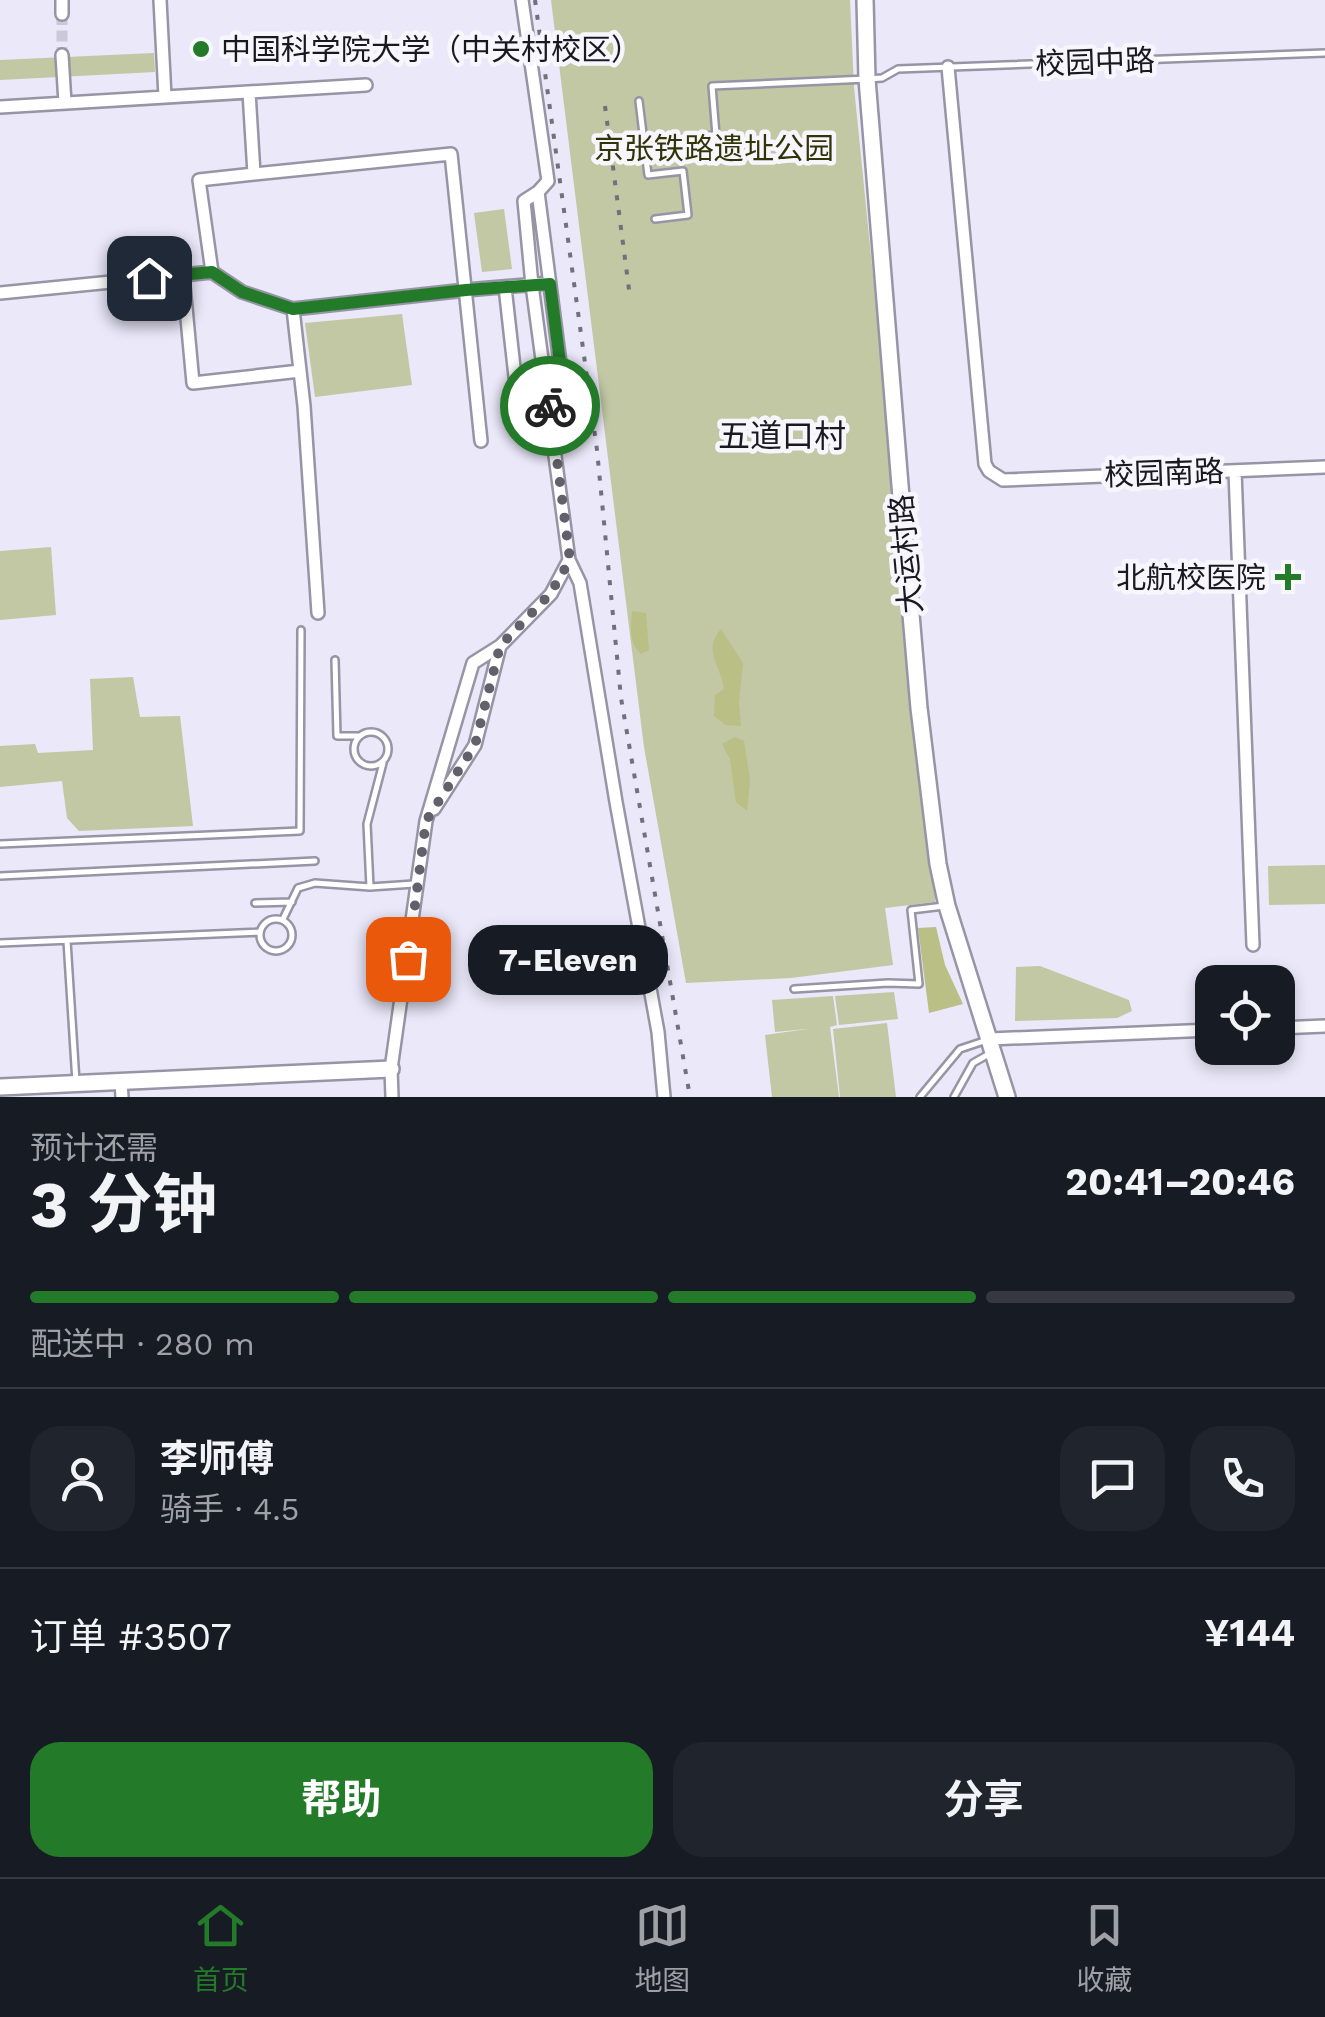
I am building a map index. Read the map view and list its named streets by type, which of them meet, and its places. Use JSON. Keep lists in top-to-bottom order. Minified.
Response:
{"streets":{"street":["校园南路","大运村路"],"lane":["校园中路"]},"crossings":[["校园中路","校园南路"],["校园中路","大运村路"]],"districts":["五道口村"],"parks":["京张铁路遗址公园"],"places":{"other":["中国科学院大学（中关村校区）","7-Eleven"],"health":["北航校医院"]},"page":{"bubble":"7-Eleven","heading":["3 分钟","预计还需","20:41–20:46"],"panel":["李师傅","骑手 · 4.5","订单 #3507","¥144"],"bar":"配送中 · 280 m","buttons":["帮助","分享"],"tabs":["首页","地图","收藏"]}}
